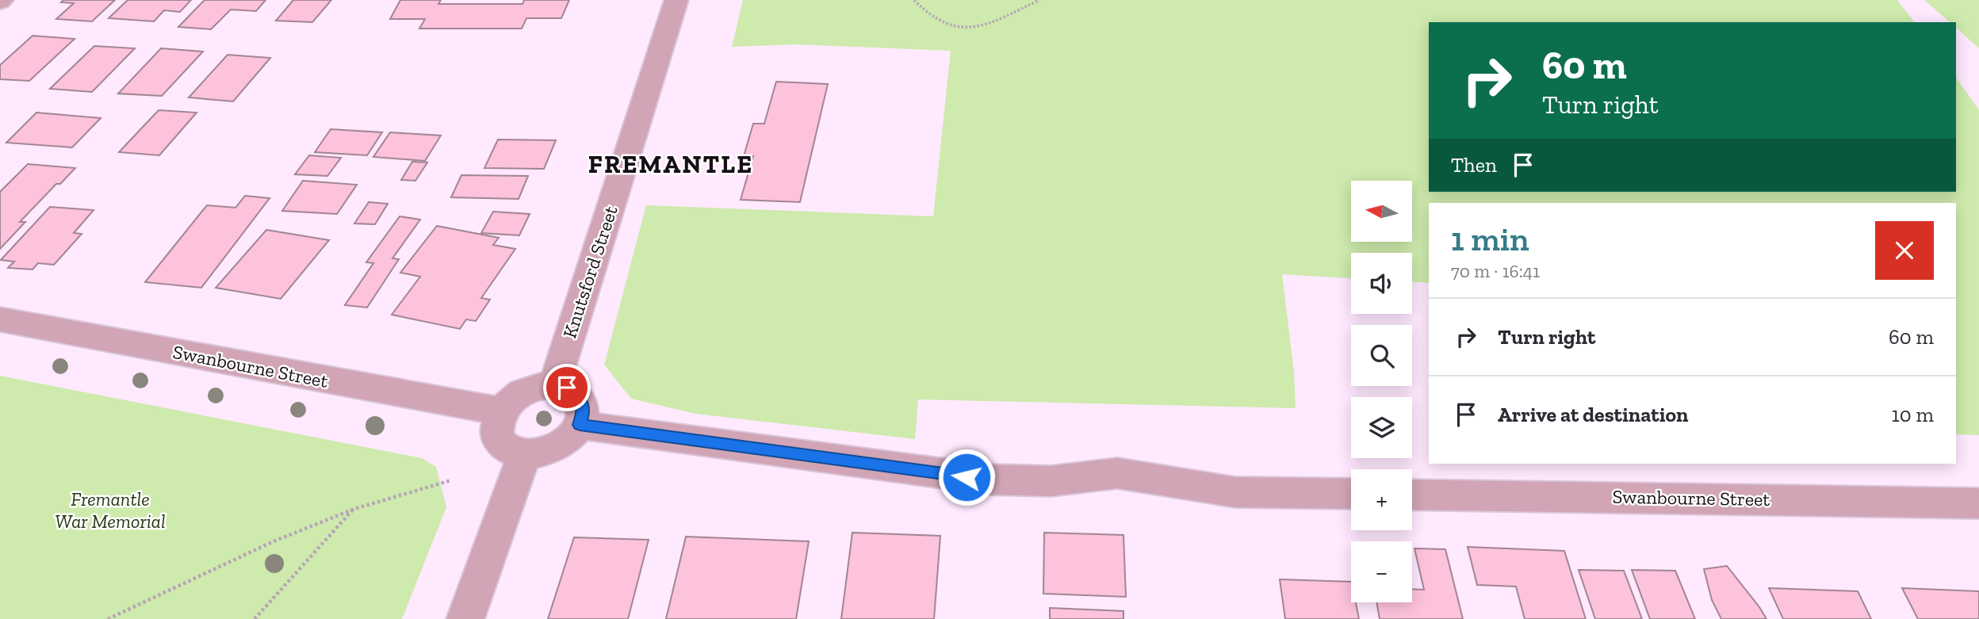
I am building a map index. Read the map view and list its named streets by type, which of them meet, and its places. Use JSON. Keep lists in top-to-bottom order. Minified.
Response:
{"streets":{"street":["Knutsford Street","Swanbourne Street"]},"crossings":[["Knutsford Street","Swanbourne Street"]],"districts":["FREMANTLE"],"parks":["Fremantle War Memorial"],"north":"left","page":{"turn":["60 m","Turn right"],"then":"Then","map_buttons":["+","−"],"heading":["1 min","70 m · 16:41"],"list":[{"name":"Turn right","value":"60 m"},{"name":"Arrive at destination","value":"10 m"}]}}
